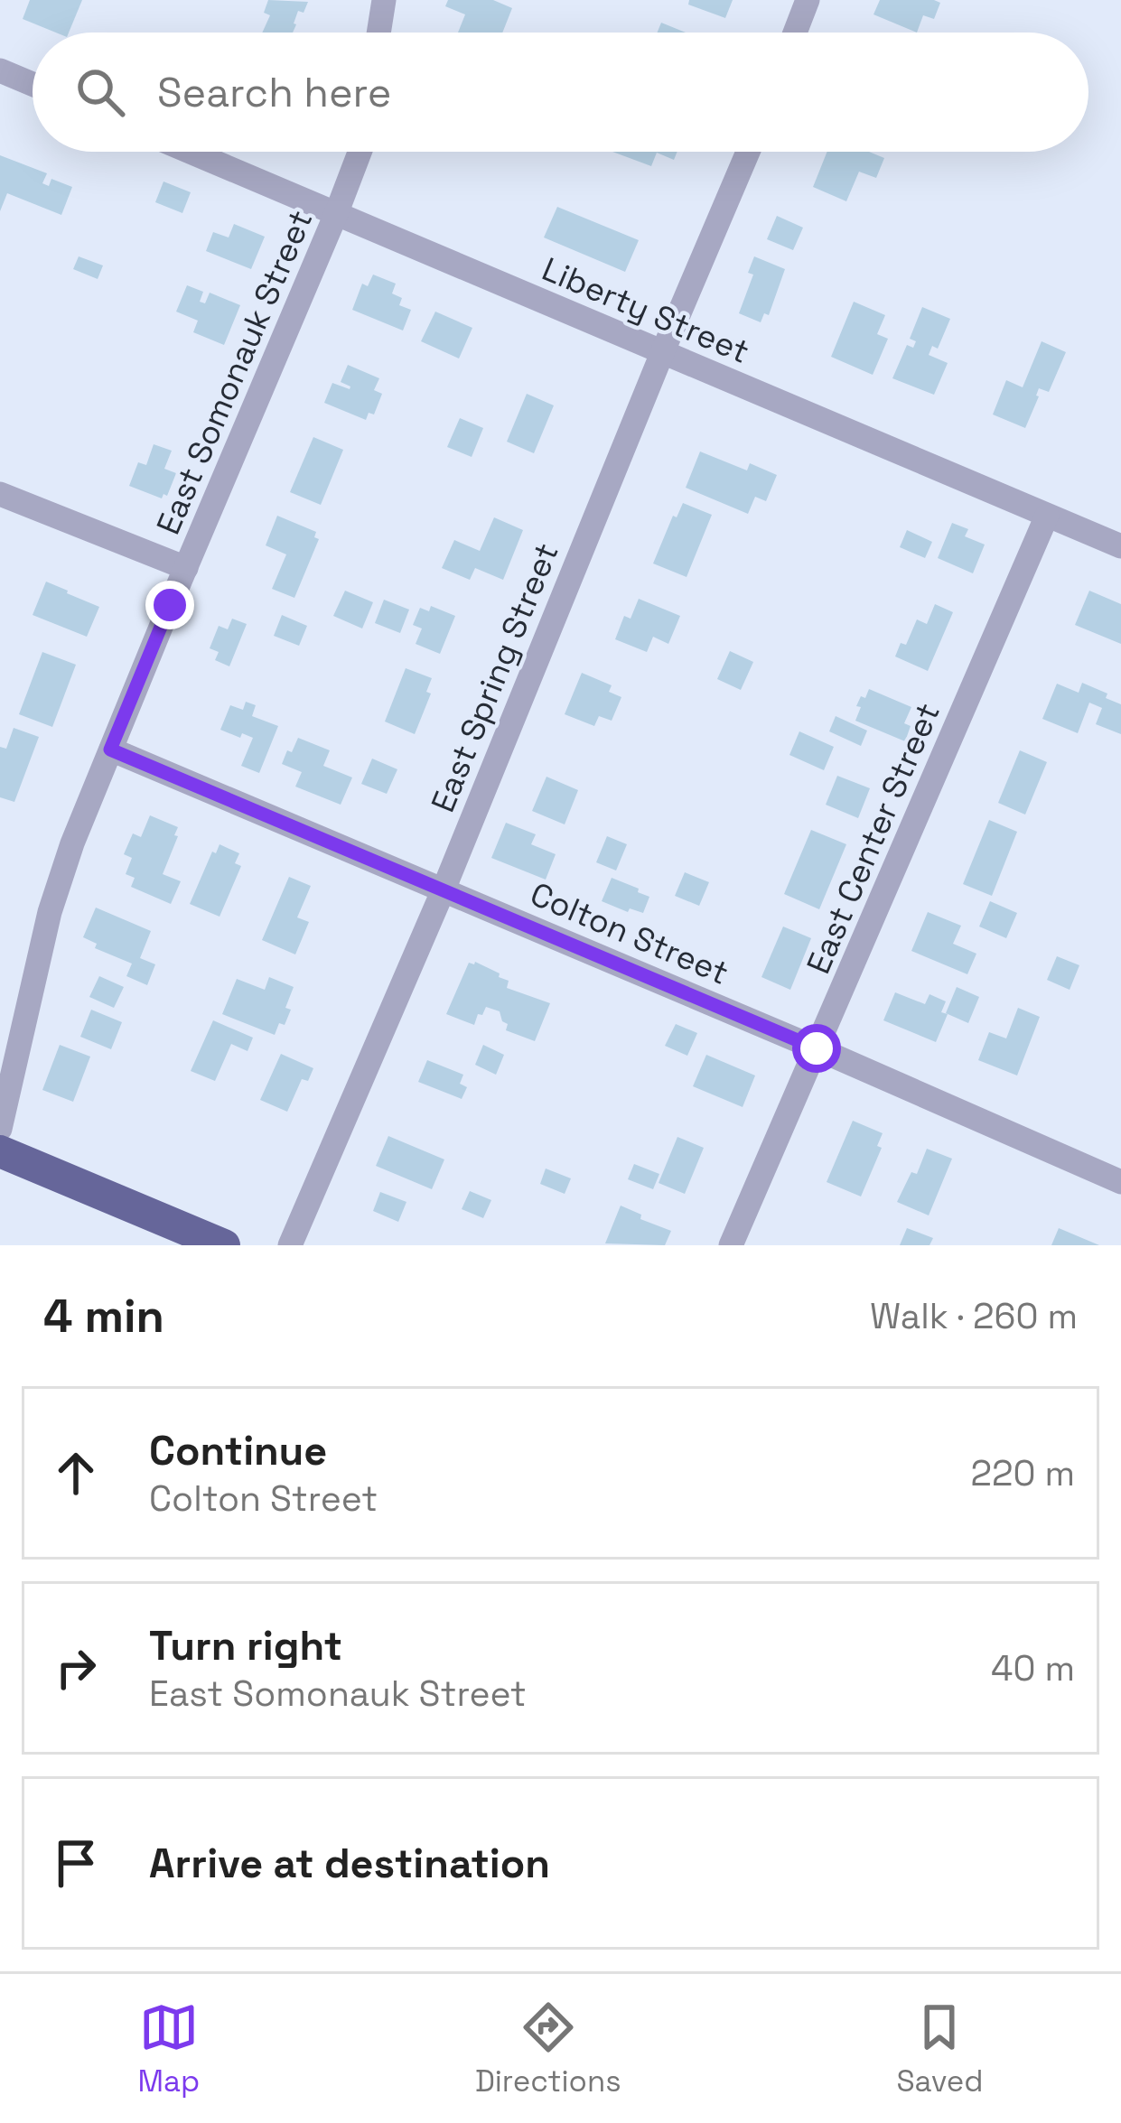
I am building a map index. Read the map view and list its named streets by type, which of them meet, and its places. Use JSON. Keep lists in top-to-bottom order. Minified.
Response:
{"streets":{"street":["Liberty Street","East Somonauk Street","East Spring Street","East Center Street","Colton Street"]},"crossings":[["Liberty Street","East Somonauk Street"],["Liberty Street","East Spring Street"],["Liberty Street","East Center Street"],["East Somonauk Street","Colton Street"],["East Spring Street","Colton Street"],["East Center Street","Colton Street"]],"page":{"search":"Search here","heading":["4 min","Walk · 260 m"],"list":[["Continue","Colton Street","220 m"],["Turn right","East Somonauk Street","40 m"],"Arrive at destination"],"nav":["Map","Directions","Saved"]}}
